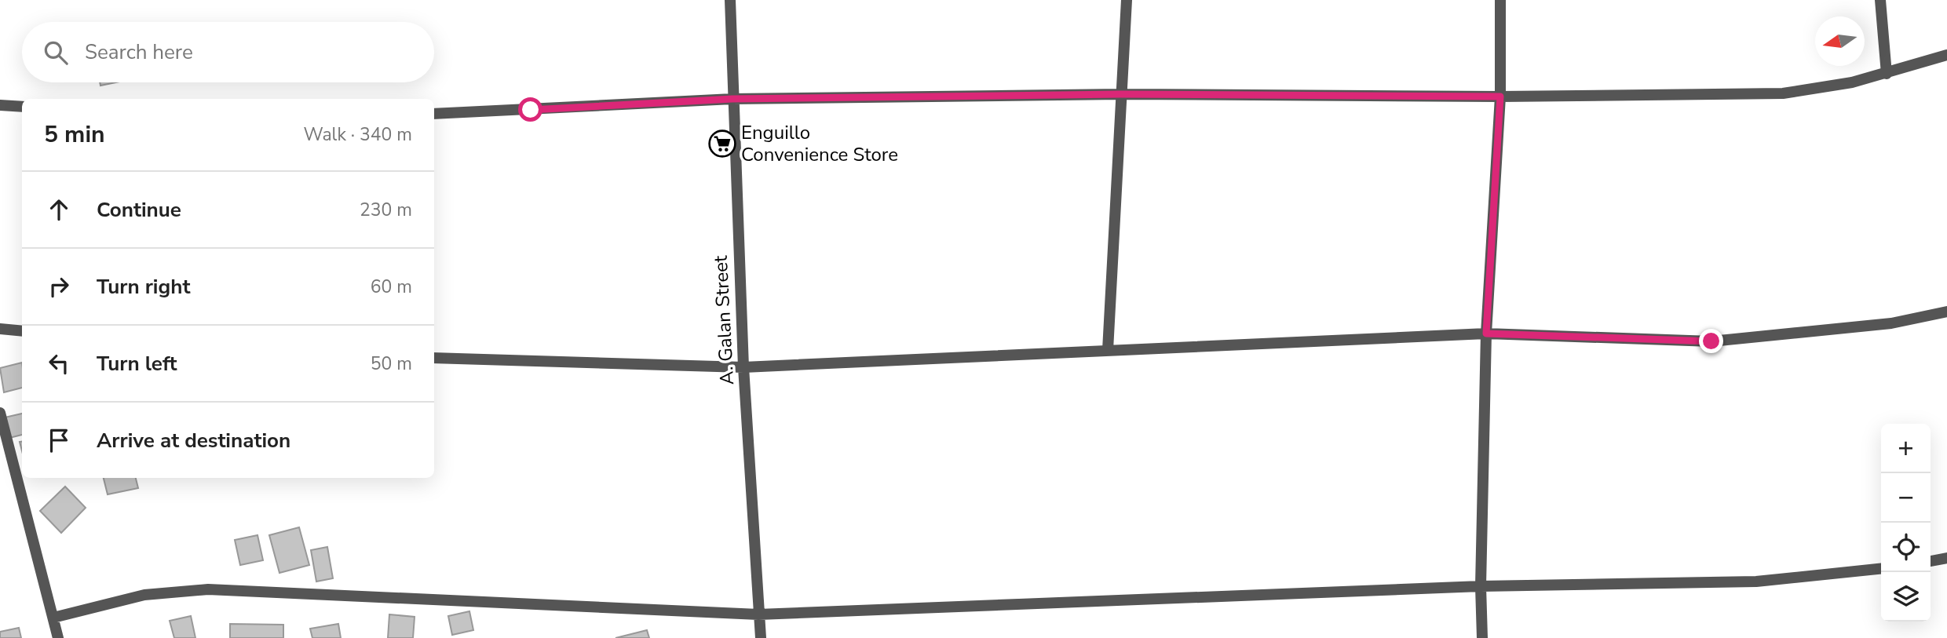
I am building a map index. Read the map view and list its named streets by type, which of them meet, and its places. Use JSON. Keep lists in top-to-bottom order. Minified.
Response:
{"streets":{"street":["A. Galan Street"]},"places":{"supermarket":["Enguillo Convenience Store"]},"north":"left","page":{"search":"Search here","heading":["5 min","Walk · 340 m"],"list":[["Continue","230 m"],["Turn right","60 m"],["Turn left","50 m"],"Arrive at destination"],"map_buttons":["+","−"]}}
